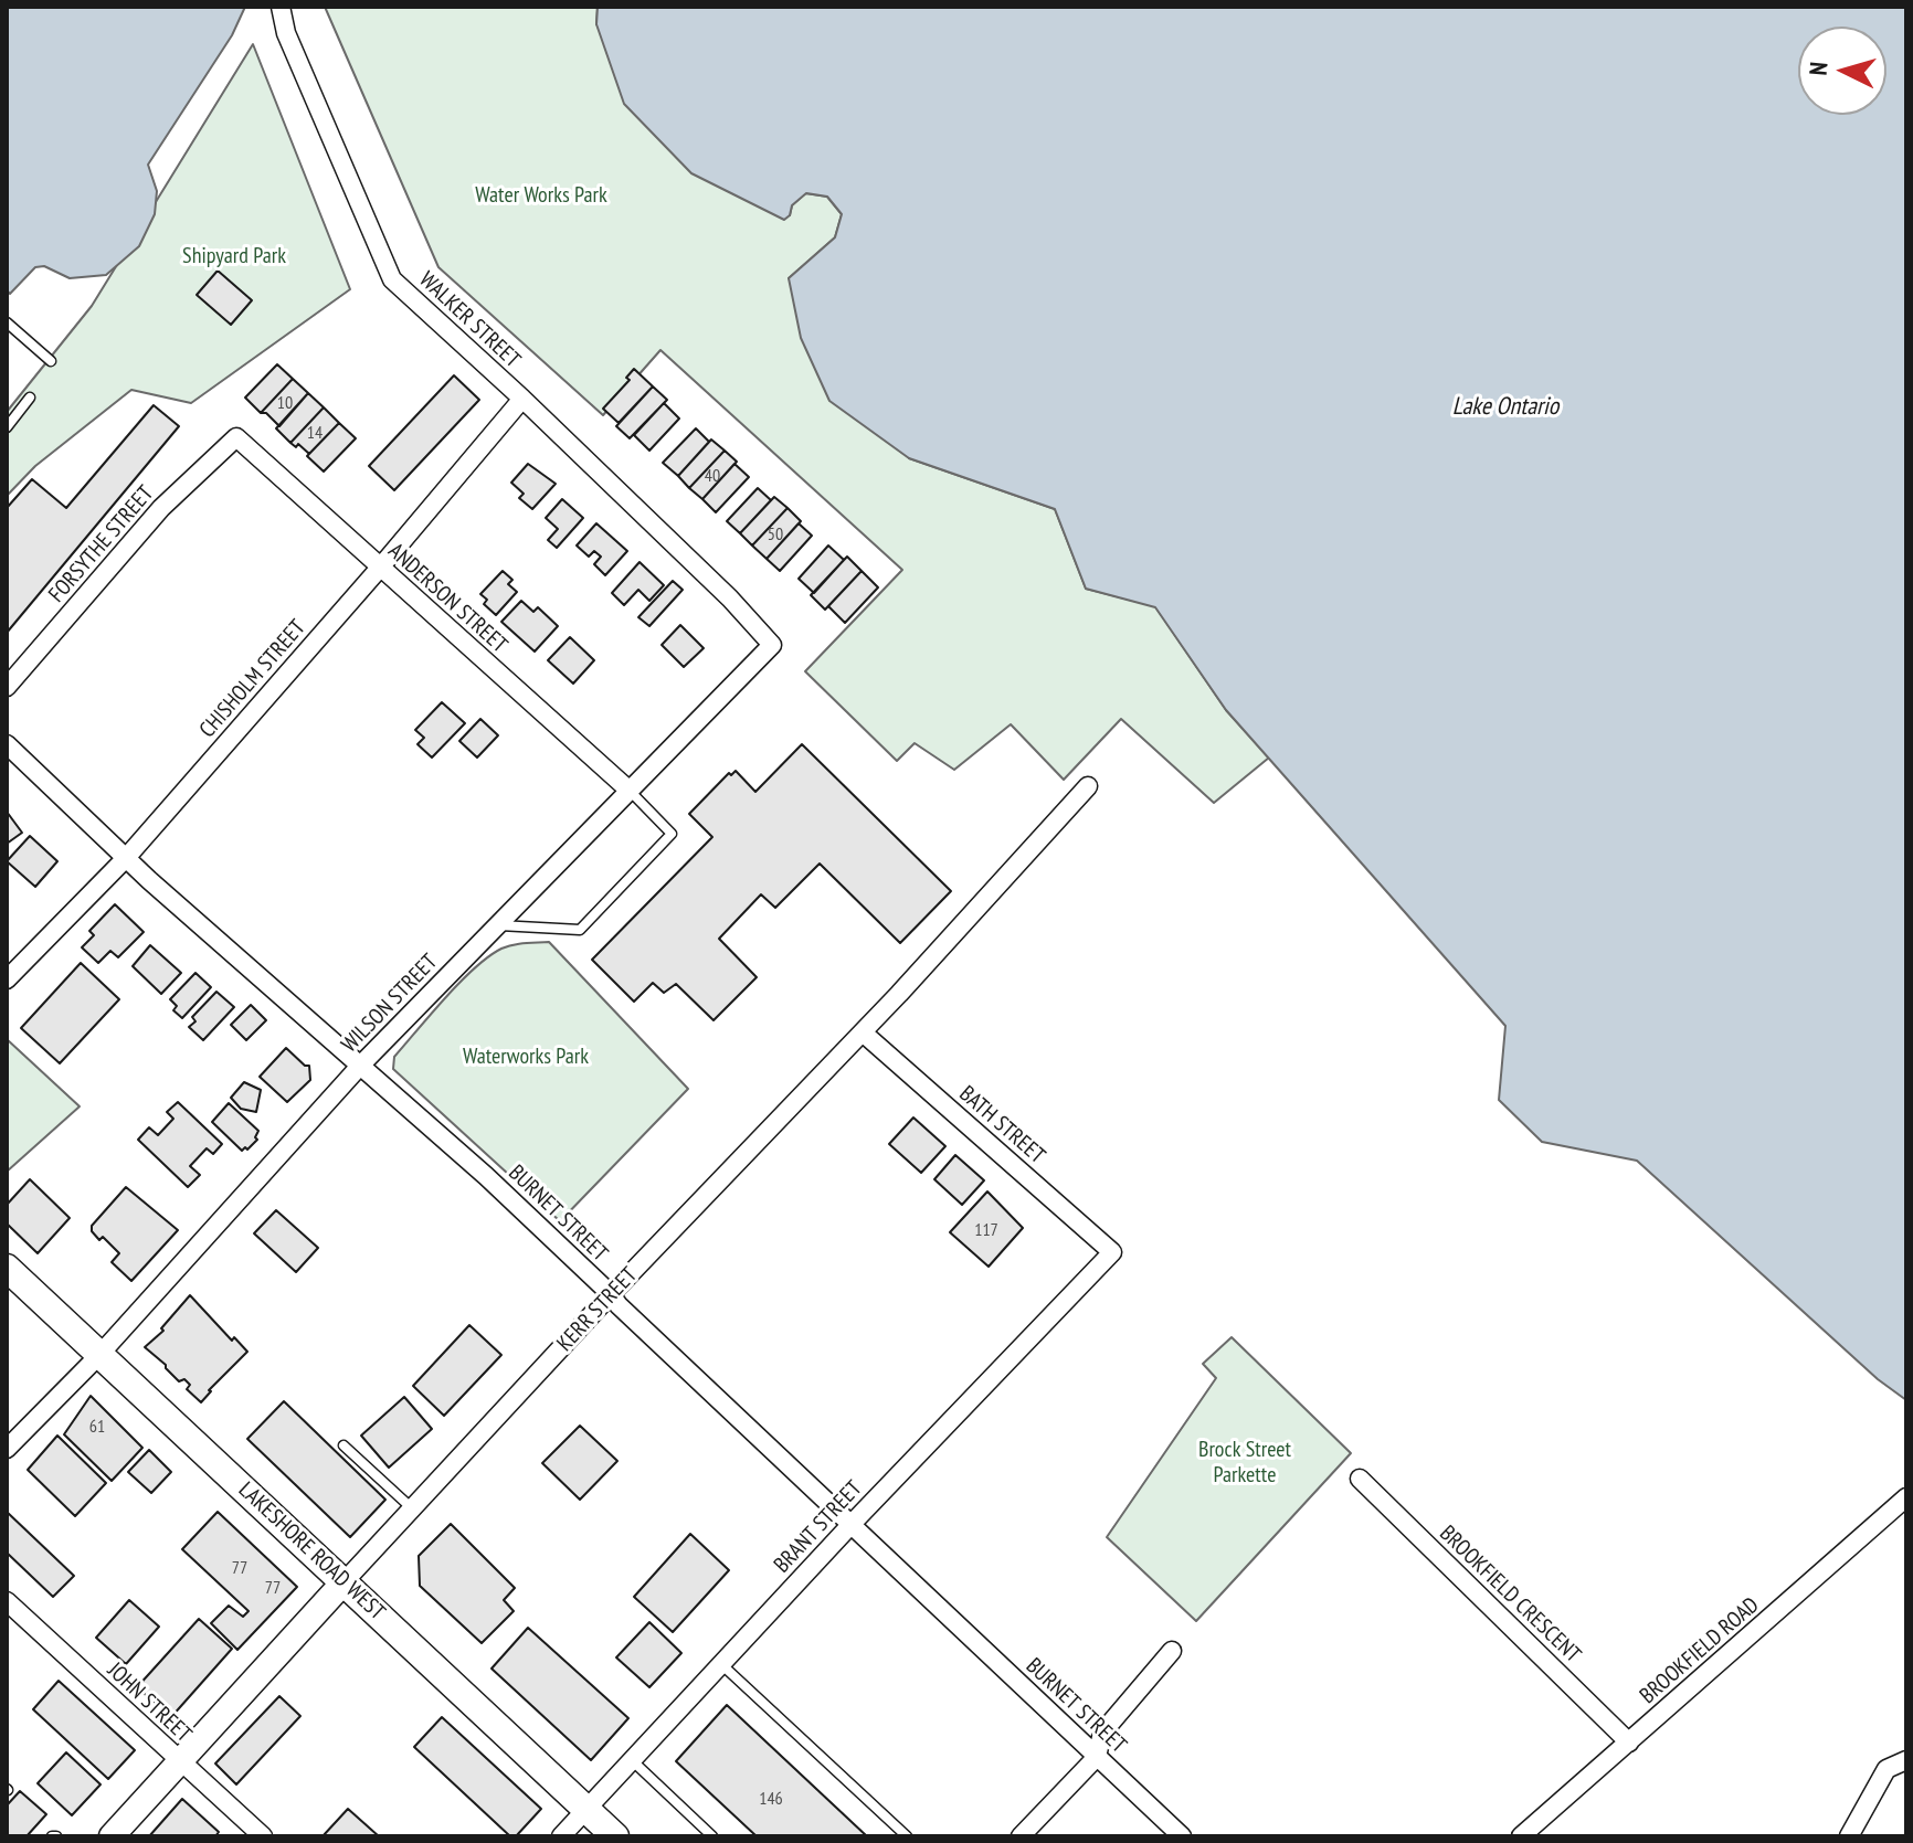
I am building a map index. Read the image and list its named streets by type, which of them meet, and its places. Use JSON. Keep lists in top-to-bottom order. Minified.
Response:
{"streets":{"main road":["KERR STREET","LAKESHORE ROAD WEST"],"street":["WALKER STREET","FORSYTHE STREET","ANDERSON STREET","CHISHOLM STREET","WILSON STREET","BATH STREET","BURNET STREET","BRANT STREET","BROOKFIELD CRESCENT","BROOKFIELD ROAD","JOHN STREET"]},"crossings":[["WALKER STREET","CHISHOLM STREET"],["WALKER STREET","WILSON STREET"],["FORSYTHE STREET","ANDERSON STREET"],["ANDERSON STREET","CHISHOLM STREET"],["ANDERSON STREET","WILSON STREET"],["CHISHOLM STREET","BURNET STREET"],["WILSON STREET","BURNET STREET"],["WILSON STREET","LAKESHORE ROAD WEST"],["BATH STREET","KERR STREET"],["BATH STREET","BRANT STREET"],["BURNET STREET","KERR STREET"],["BURNET STREET","BRANT STREET"],["KERR STREET","LAKESHORE ROAD WEST"],["KERR STREET","JOHN STREET"],["BRANT STREET","LAKESHORE ROAD WEST"],["BROOKFIELD CRESCENT","BROOKFIELD ROAD"]],"water":["Lake Ontario"],"parks":["Water Works Park","Shipyard Park","Waterworks Park","Brock Street Parkette"],"house_numbers":["10","14","40","50","117","61","77","77","146"],"north":"left"}
